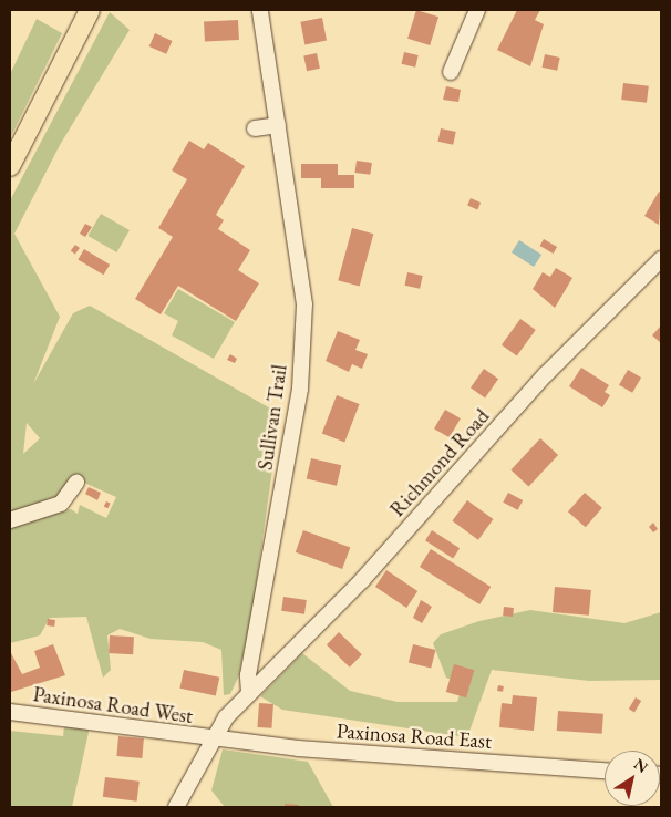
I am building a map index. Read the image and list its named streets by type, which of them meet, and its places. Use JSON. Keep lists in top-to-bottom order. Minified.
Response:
{"streets":{"street":["Sullivan Trail","Richmond Road","Paxinosa Road West","Paxinosa Road East"]},"crossings":[["Sullivan Trail","Richmond Road"],["Paxinosa Road West","Paxinosa Road East"]],"north":"top right"}
